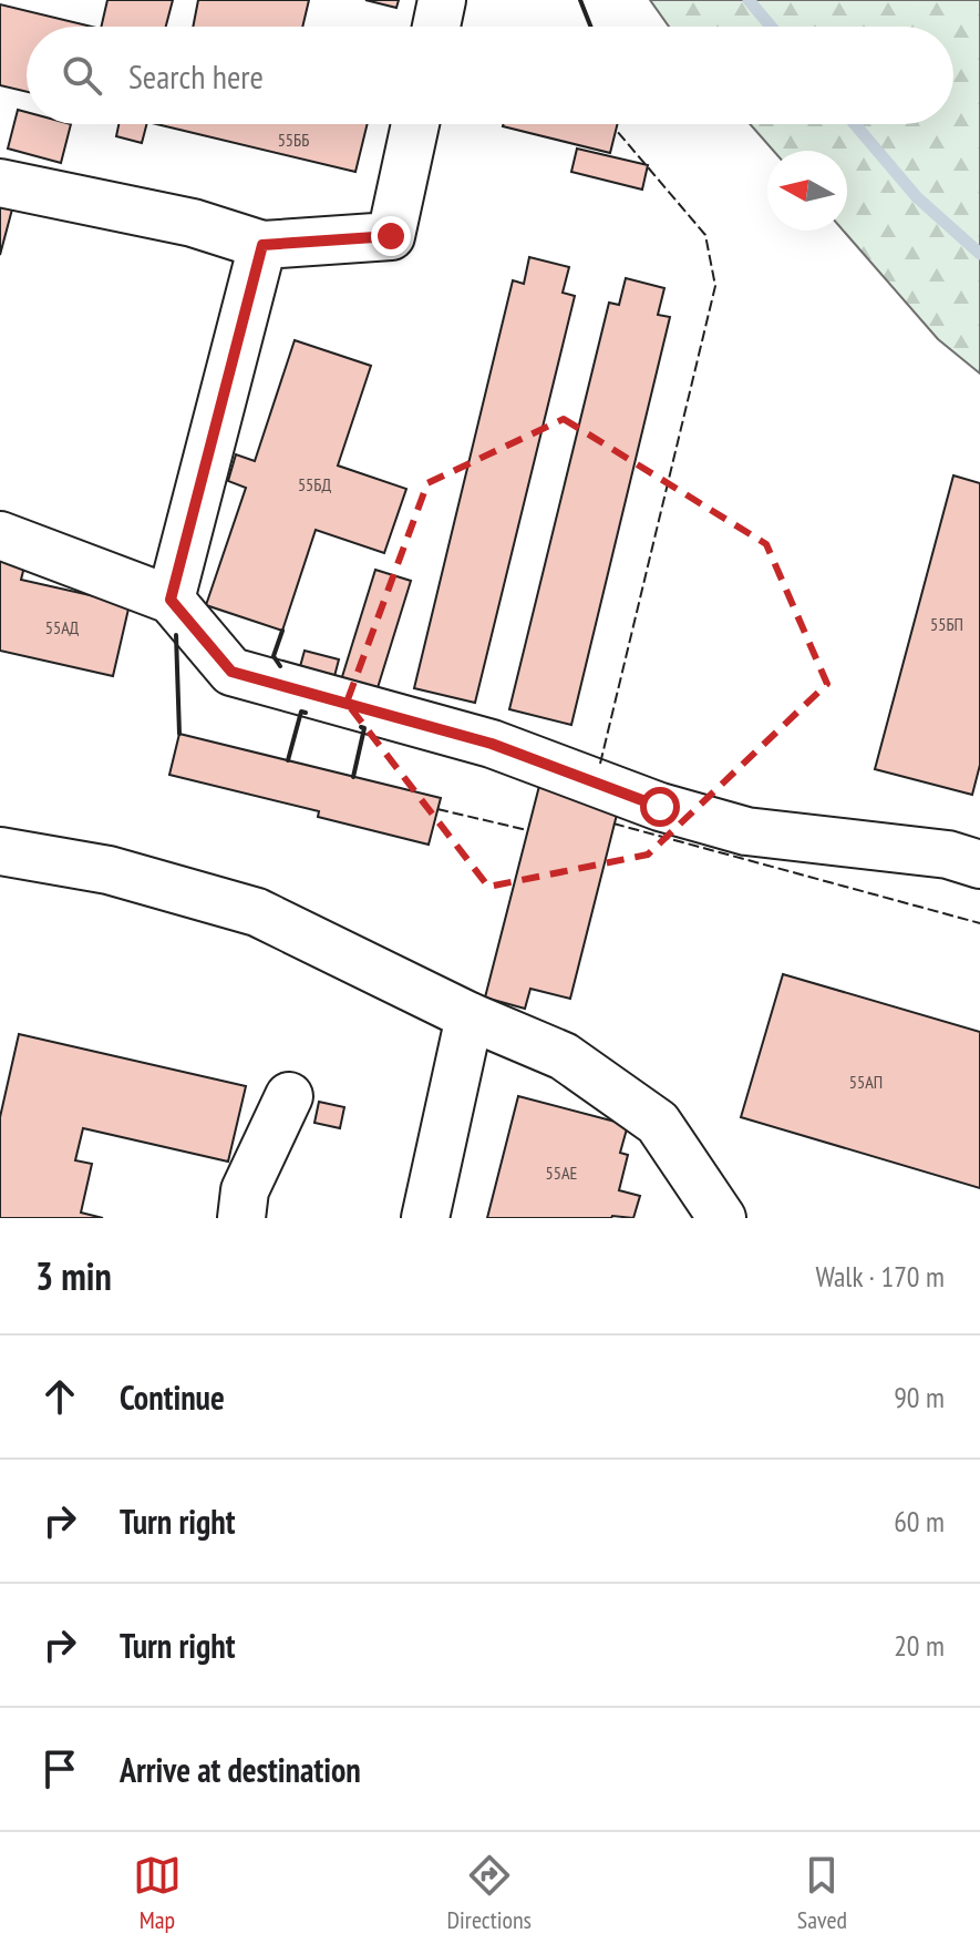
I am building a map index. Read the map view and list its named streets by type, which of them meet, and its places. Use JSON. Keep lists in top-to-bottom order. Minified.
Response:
{"house_numbers":["55ББ","55БД","55БП","55АД","55АП","55АЕ"],"north":"left","page":{"search":"Search here","heading":["3 min","Walk · 170 m"],"list":[["Continue","90 m"],["Turn right","60 m"],["Turn right","20 m"],"Arrive at destination"],"nav":["Map","Directions","Saved"]}}
